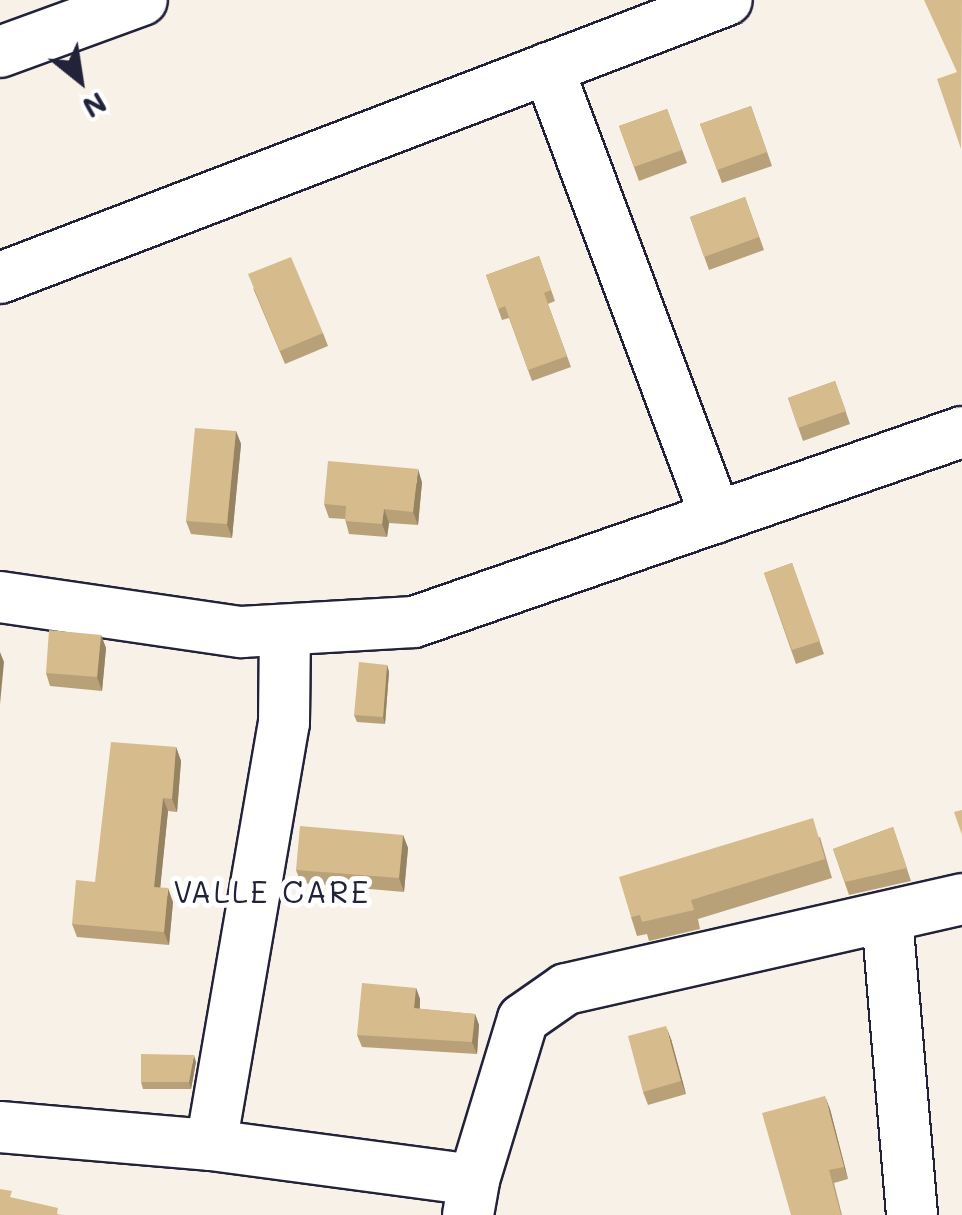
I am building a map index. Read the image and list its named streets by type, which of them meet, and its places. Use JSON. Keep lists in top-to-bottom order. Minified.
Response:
{"districts":["VALLE CARE"],"north":"bottom right"}
